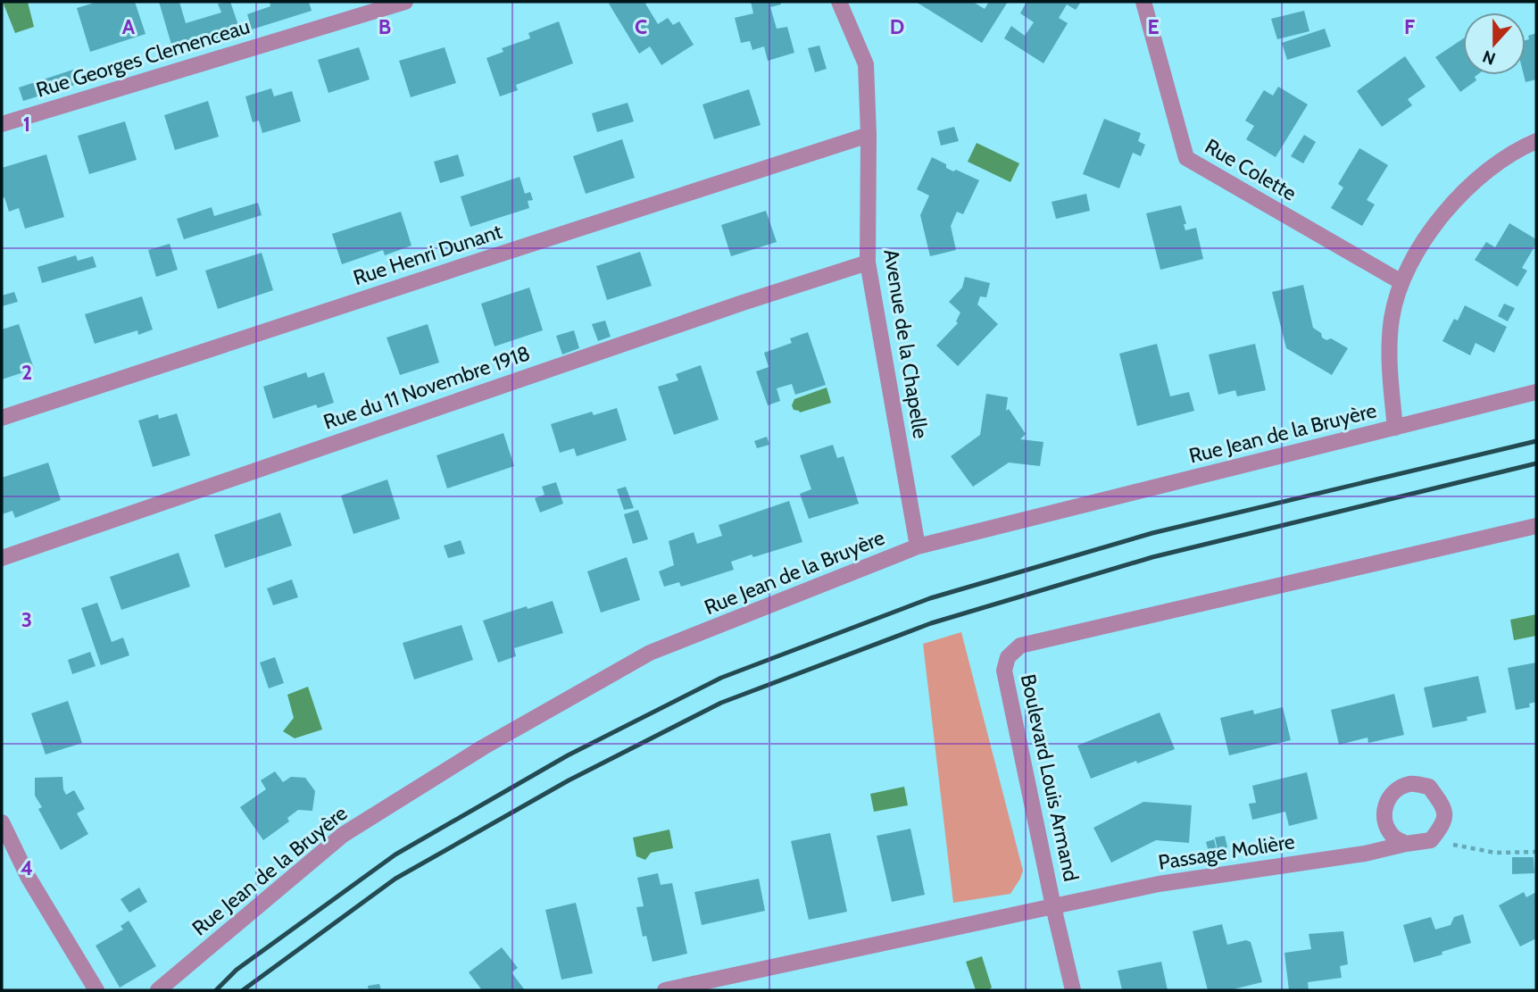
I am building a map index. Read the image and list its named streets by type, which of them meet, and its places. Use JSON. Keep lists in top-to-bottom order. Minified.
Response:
{"streets":{"street":["Rue Georges Clemenceau","Rue Colette","Rue Henri Dunant","Avenue de la Chapelle","Rue du 11 Novembre 1918","Rue Jean de la Bruyère","Boulevard Louis Armand","Passage Molière"]},"crossings":[["Rue Henri Dunant","Avenue de la Chapelle"],["Avenue de la Chapelle","Rue du 11 Novembre 1918"],["Avenue de la Chapelle","Rue Jean de la Bruyère"],["Boulevard Louis Armand","Passage Molière"]],"north":"bottom","grid":{"columns":["A","B","C","D","E","F"],"rows":["1","2","3","4"]}}
